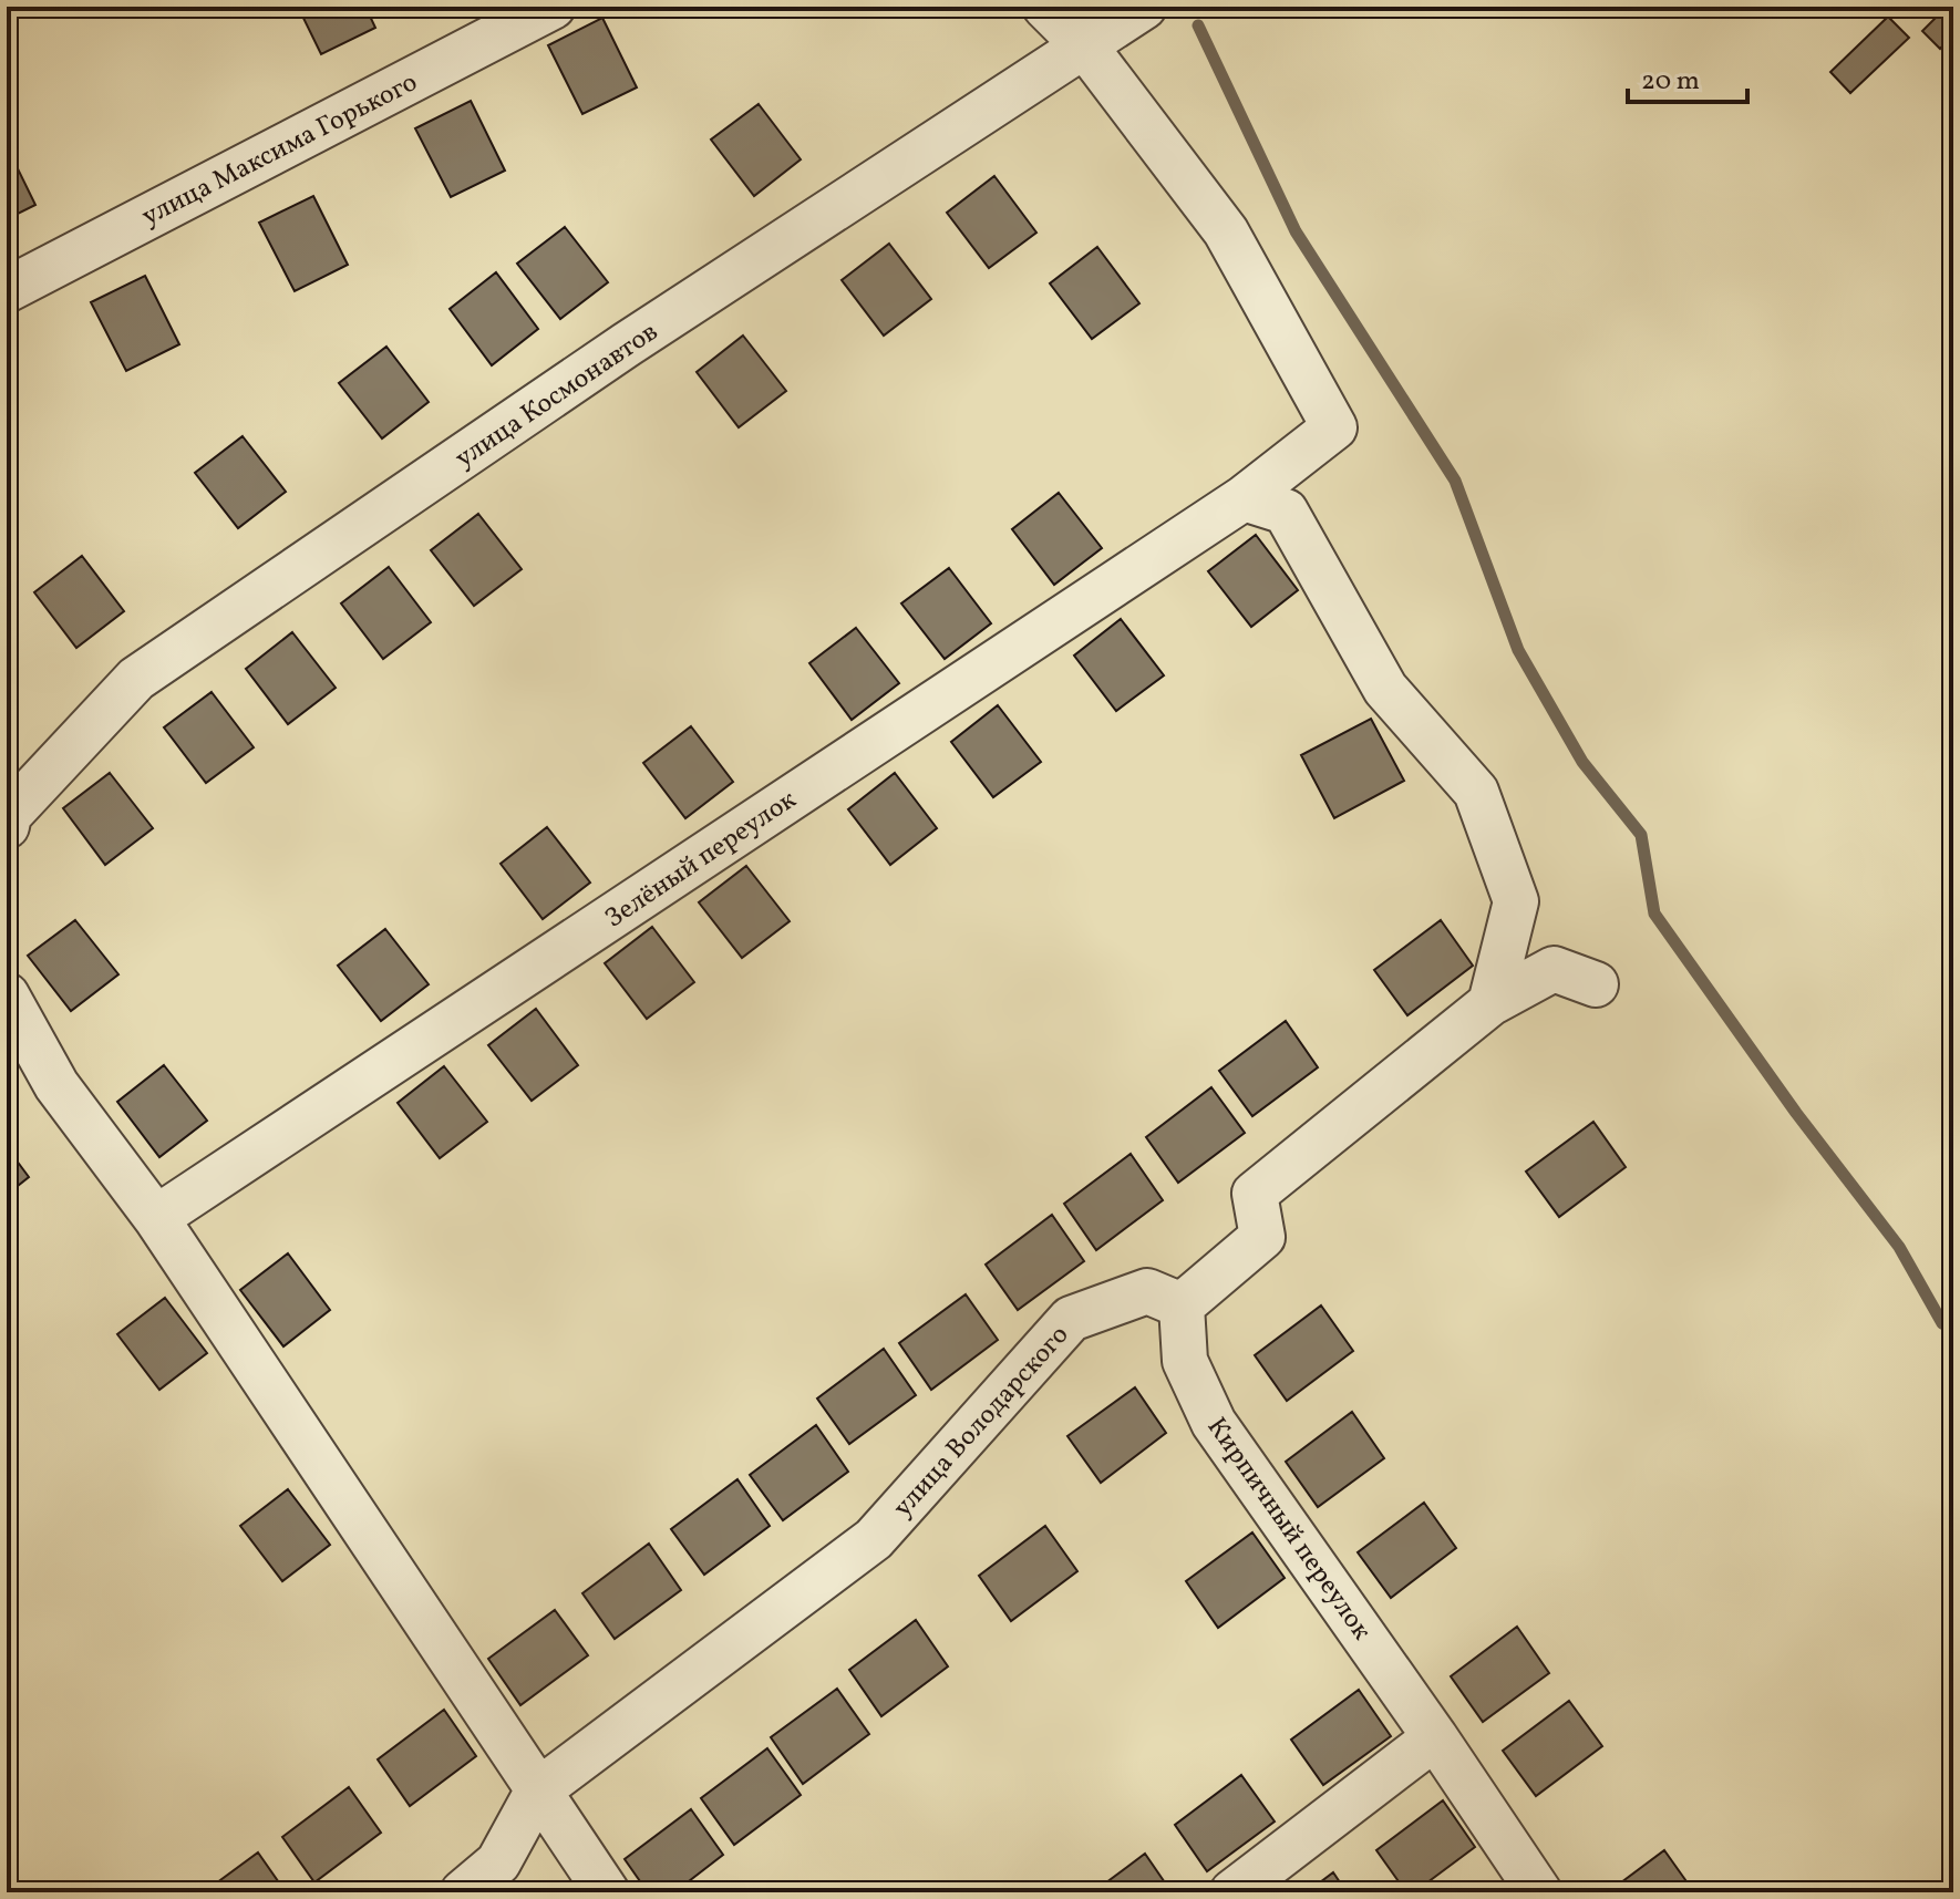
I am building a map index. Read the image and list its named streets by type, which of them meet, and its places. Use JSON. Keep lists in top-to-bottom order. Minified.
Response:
{"streets":{"street":["улица Максима Горького","улица Космонавтов","Зелёный переулок","улица Володарского","Кирпичный переулок"]},"crossings":[["улица Космонавтов","Зелёный переулок"],["улица Володарского","Кирпичный переулок"]],"scale_bar":"20 m"}
